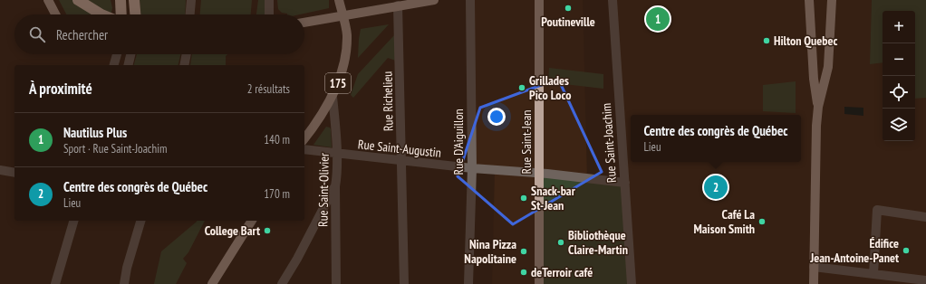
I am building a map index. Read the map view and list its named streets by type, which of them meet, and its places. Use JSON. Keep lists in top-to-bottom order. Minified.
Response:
{"streets":{"main road":["175","Rue Saint-Jean"],"street":["Rue Richelieu","Rue D'Aiguillon","Rue Saint-Joachim","Rue Saint-Augustin","Rue Saint-Olivier"]},"crossings":[["175","Rue Saint-Olivier"],["Rue Richelieu","Rue Saint-Augustin"],["Rue D'Aiguillon","Rue Saint-Augustin"],["Rue Saint-Jean","Rue Saint-Augustin"],["Rue Saint-Joachim","Rue Saint-Augustin"],["Rue Saint-Augustin","Rue Saint-Olivier"]],"places":["Poutineville","Hilton Quebec","Grillades Pico Loco","Snack-bar St-Jean","Café La Maison Smith","College Bart","Bibliothèque Claire-Martin","Édifice Jean-Antoine-Panet","Nina Pizza Napolitaine","deTerroir café"],"page":{"pins":["1","2"],"map_buttons":["+","−"],"search":"Rechercher","heading":["À proximité","2 résultats"],"list":[{"mark":"1","name":"Nautilus Plus","note":"Sport · Rue Saint-Joachim","value":"140 m"},{"mark":"2","name":"Centre des congrès de Québec","note":"Lieu","value":"170 m"}],"popup":["Centre des congrès de Québec","Lieu"]}}
